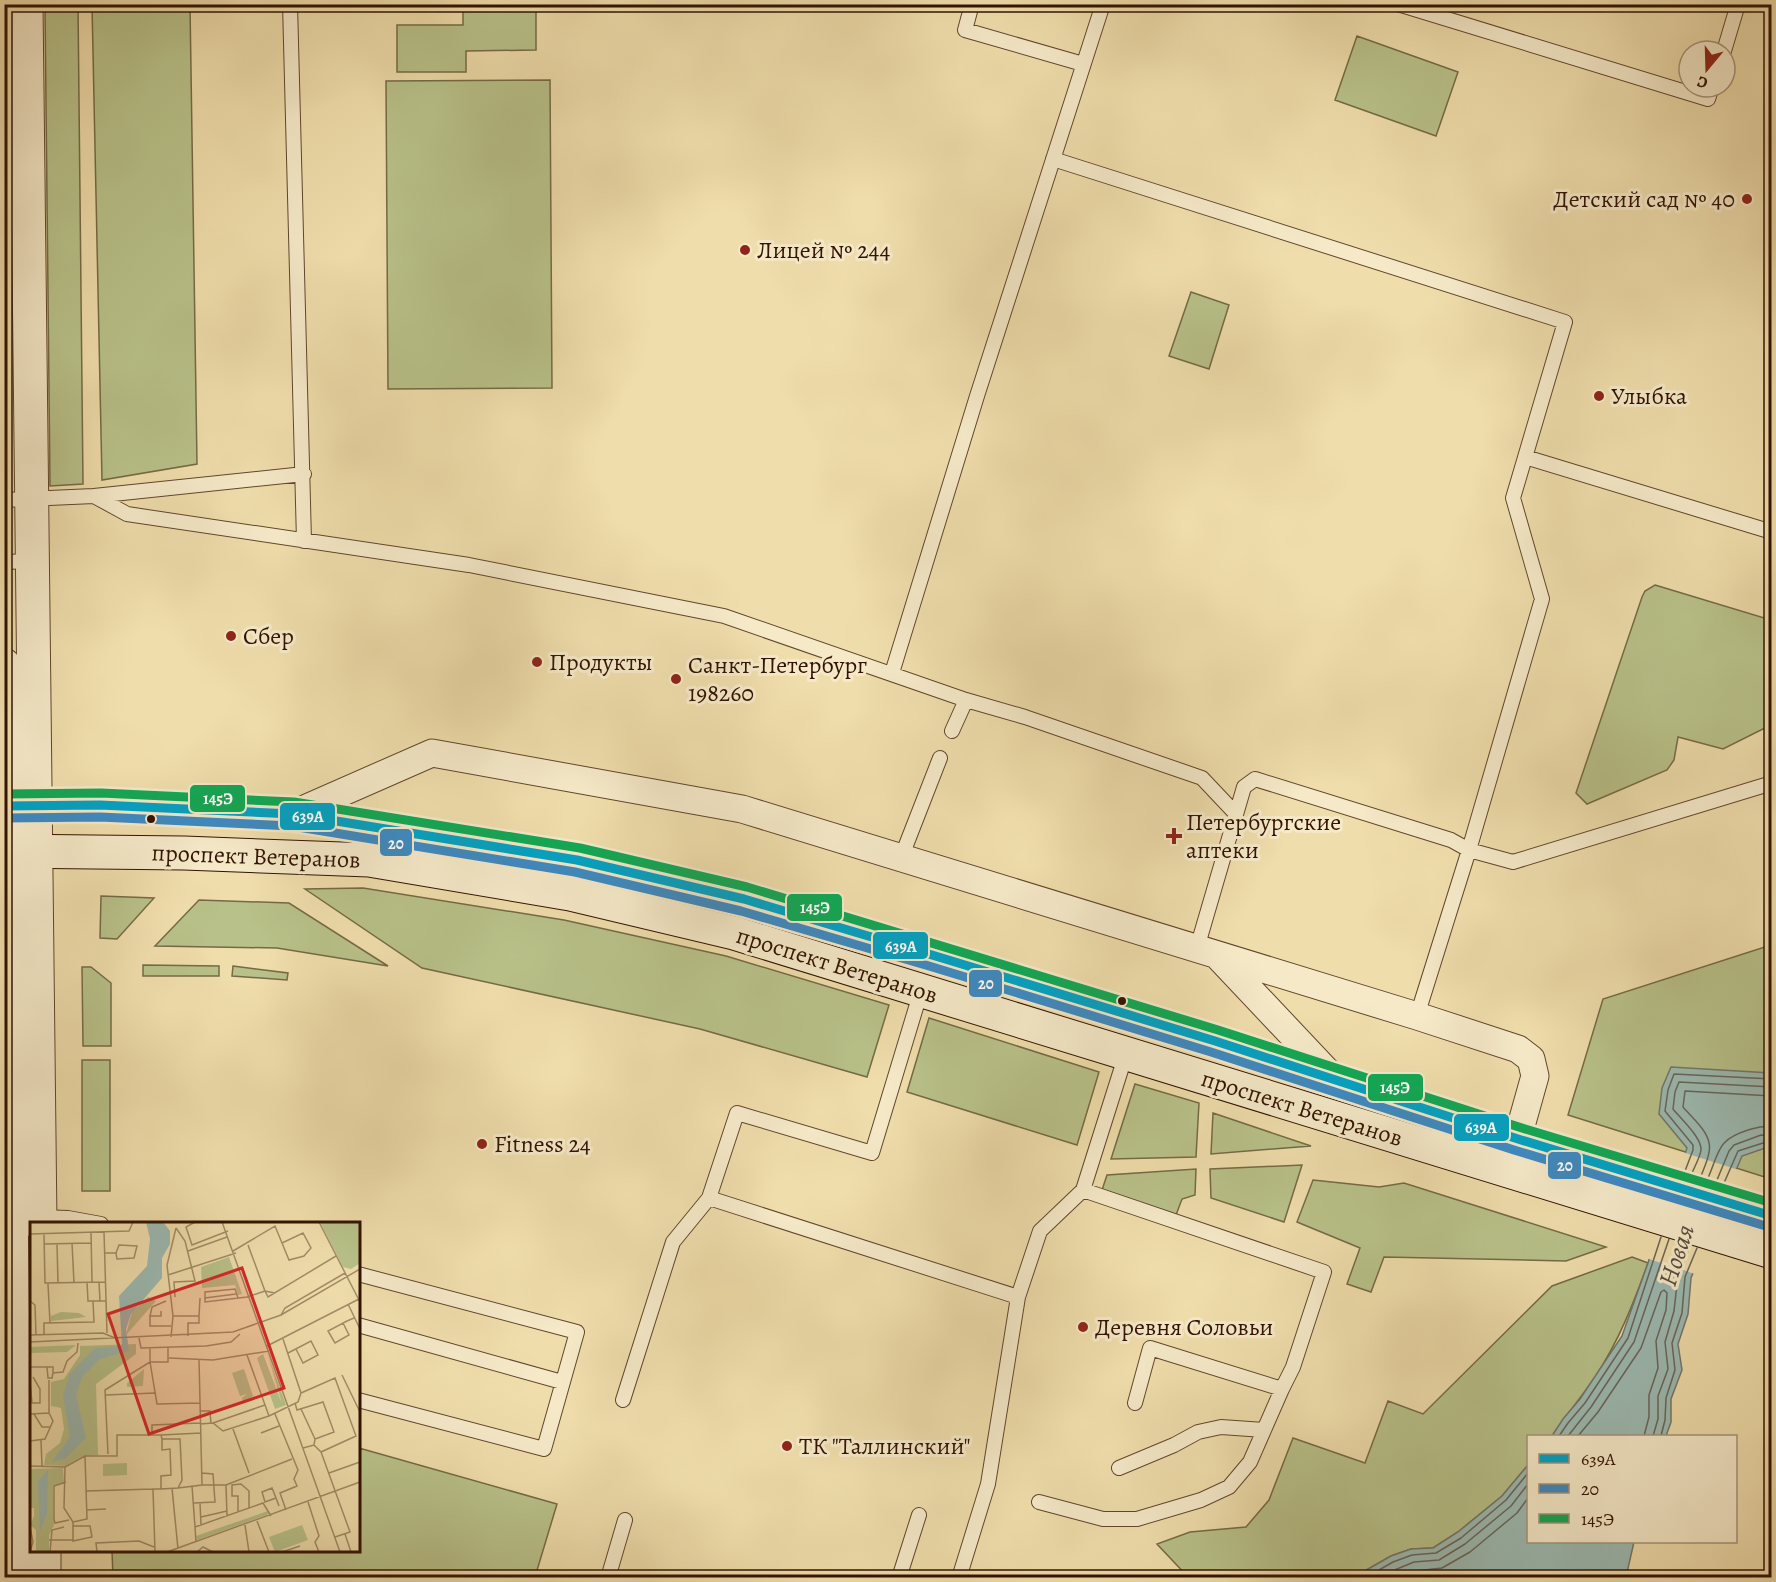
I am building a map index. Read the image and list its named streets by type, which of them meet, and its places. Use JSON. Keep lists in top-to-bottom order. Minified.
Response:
{"streets":{"main road":["проспект Ветеранов"]},"water":["Новая"],"places":{"other":["Детский сад № 40","Лицей № 244","Улыбка","Сбер","Продукты","Санкт-Петербург 198260","Fitness 24","Деревня Соловьи","ТК \"Таллинский\""],"health":["Петербургские аптеки"]},"lines":["transit line 145Э","transit line 639А","transit line 20"],"legend":["639А","20","145Э"],"north":"bottom"}
